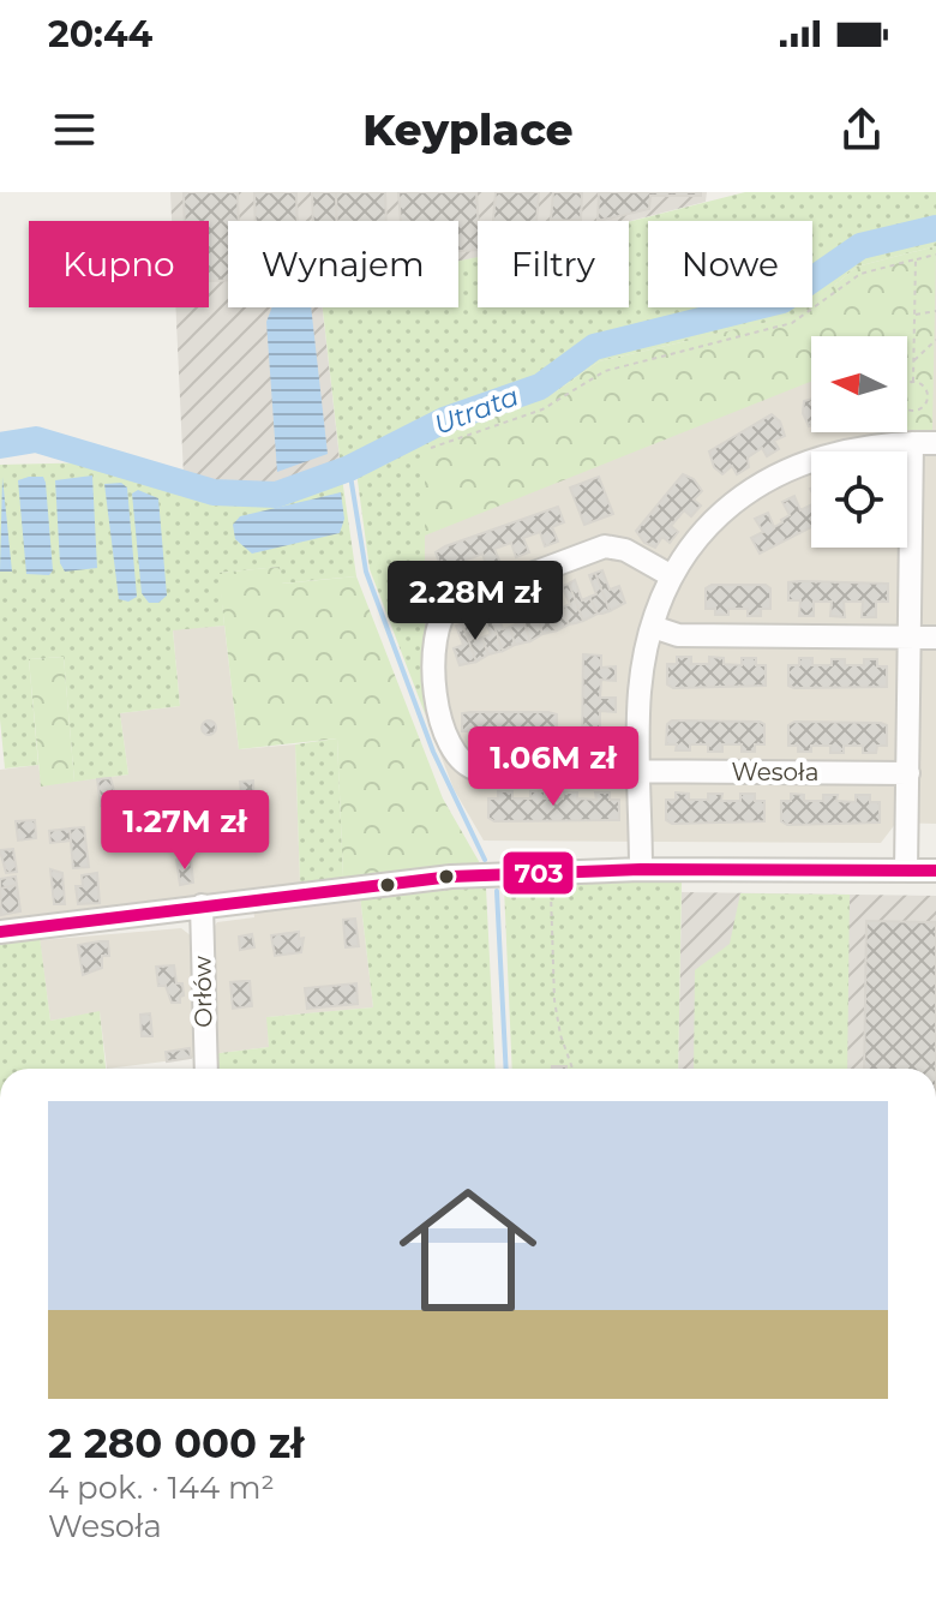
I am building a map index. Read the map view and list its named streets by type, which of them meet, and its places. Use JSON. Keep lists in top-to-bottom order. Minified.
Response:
{"streets":{"street":["Wesoła","Orłów"]},"water":["Utrata"],"lines":["transit line 703"],"north":"left","page":{"status":"20:44","header":"Keyplace","chip":["Kupno","Wynajem","Filtry","Nowe"],"price":["2.28M zł","1.06M zł","1.27M zł"],"list":[{"name":"2 280 000 zł","note":"4 pok. · 144 m² · Wesoła"}]}}
